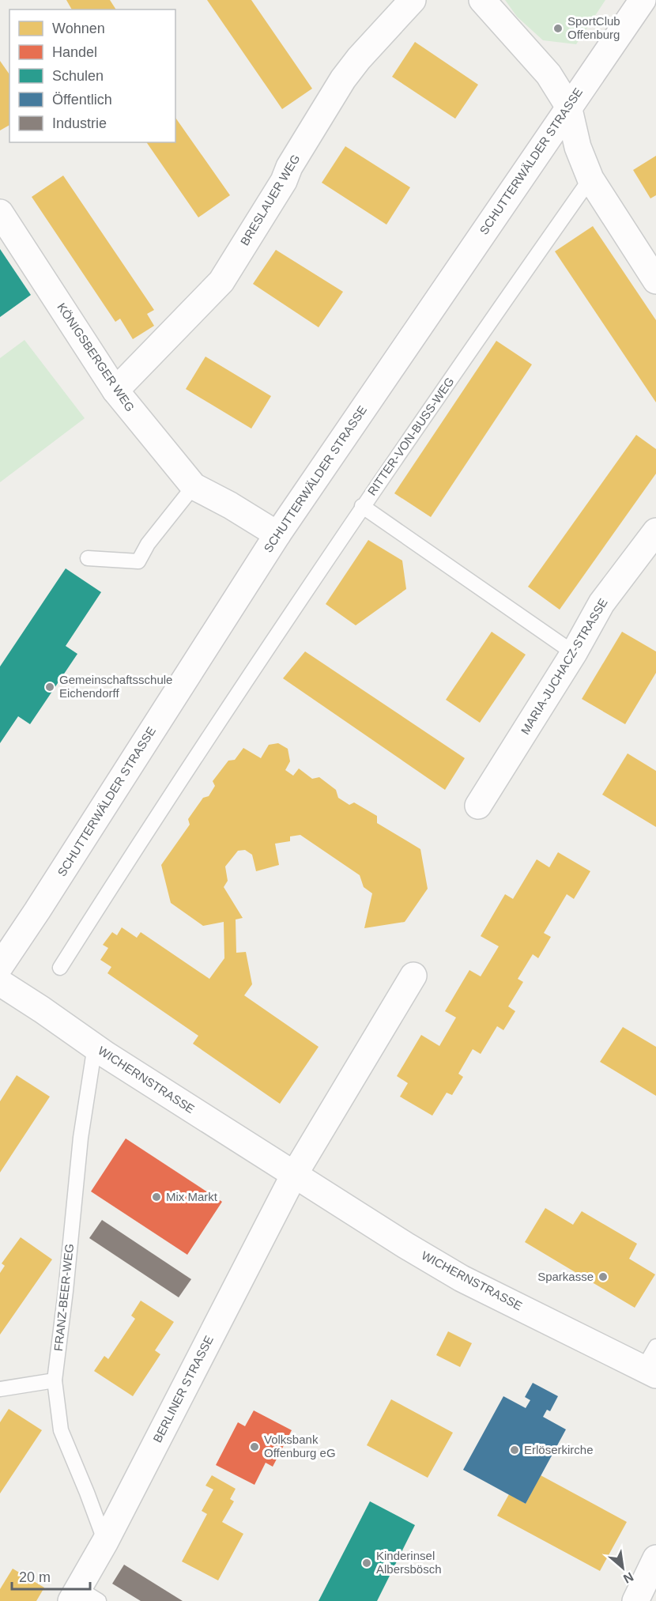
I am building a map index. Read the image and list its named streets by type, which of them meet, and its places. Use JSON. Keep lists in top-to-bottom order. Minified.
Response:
{"streets":{"street":["SCHUTTERWÄLDER STRASSE","BRESLAUER WEG","KÖNIGSBERGER WEG","MARIA-JUCHACZ-STRASSE","WICHERNSTRASSE","BERLINER STRASSE"],"lane":["RITTER-VON-BUSS-WEG","FRANZ-BEER-WEG"]},"crossings":[["SCHUTTERWÄLDER STRASSE","KÖNIGSBERGER WEG"],["BRESLAUER WEG","KÖNIGSBERGER WEG"],["RITTER-VON-BUSS-WEG","MARIA-JUCHACZ-STRASSE"],["WICHERNSTRASSE","FRANZ-BEER-WEG"],["WICHERNSTRASSE","BERLINER STRASSE"],["FRANZ-BEER-WEG","BERLINER STRASSE"]],"places":["SportClub Offenburg","Gemeinschaftsschule Eichendorff","Mix Markt","Sparkasse","Volksbank Offenburg eG","Erlöserkirche","Kinderinsel Albersbösch"],"legend":["Wohnen","Handel","Schulen","Öffentlich","Industrie"],"scale_bar":"20 m","north":"bottom right"}
